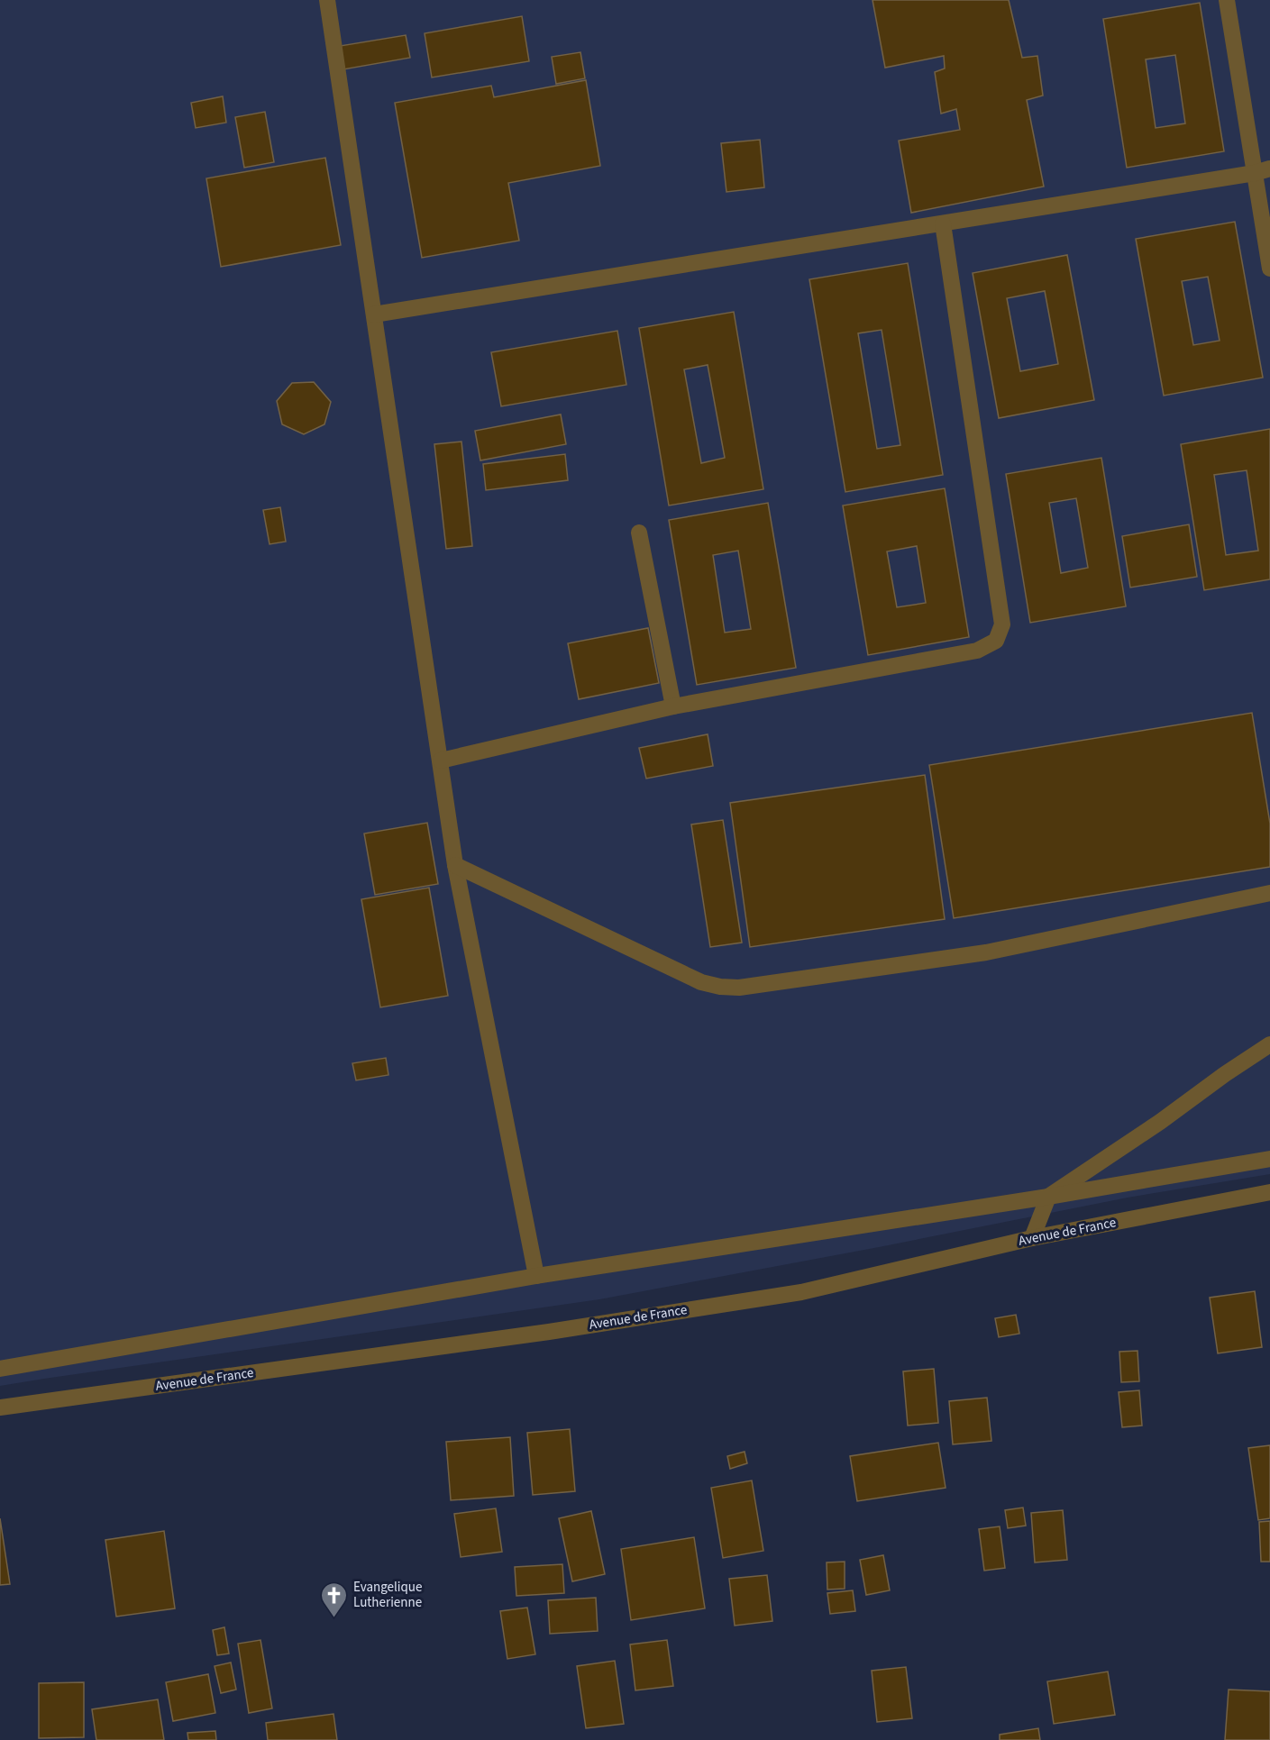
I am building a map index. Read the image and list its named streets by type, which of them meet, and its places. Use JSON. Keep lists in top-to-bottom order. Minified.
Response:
{"streets":{"street":["Avenue de France"]},"places":{"church":["Evangelique Lutherienne"]}}
